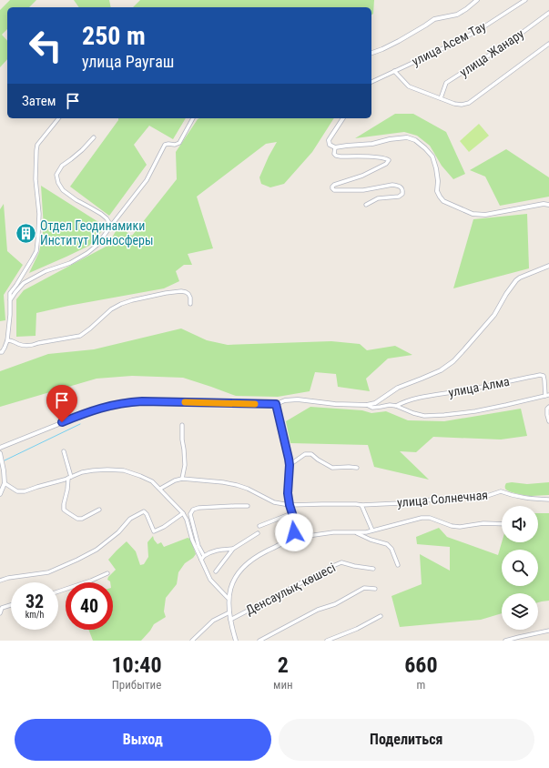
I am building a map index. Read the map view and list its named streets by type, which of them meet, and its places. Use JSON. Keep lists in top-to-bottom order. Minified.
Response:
{"streets":{"street":["улица Асем Тау","улица Жанару","улица Алма","улица Солнечная","Денсаулық көшесі"]},"places":{"building":["Отдел Геодинамики Институт Ионосферы"]},"page":{"turn":["250 m","улица Раугаш"],"then":"Затем","speed":"32 km/h","limit":"40","eta":["10:40","Прибытие","2","мин","660","m"],"buttons":["Выход","Поделиться"]}}
